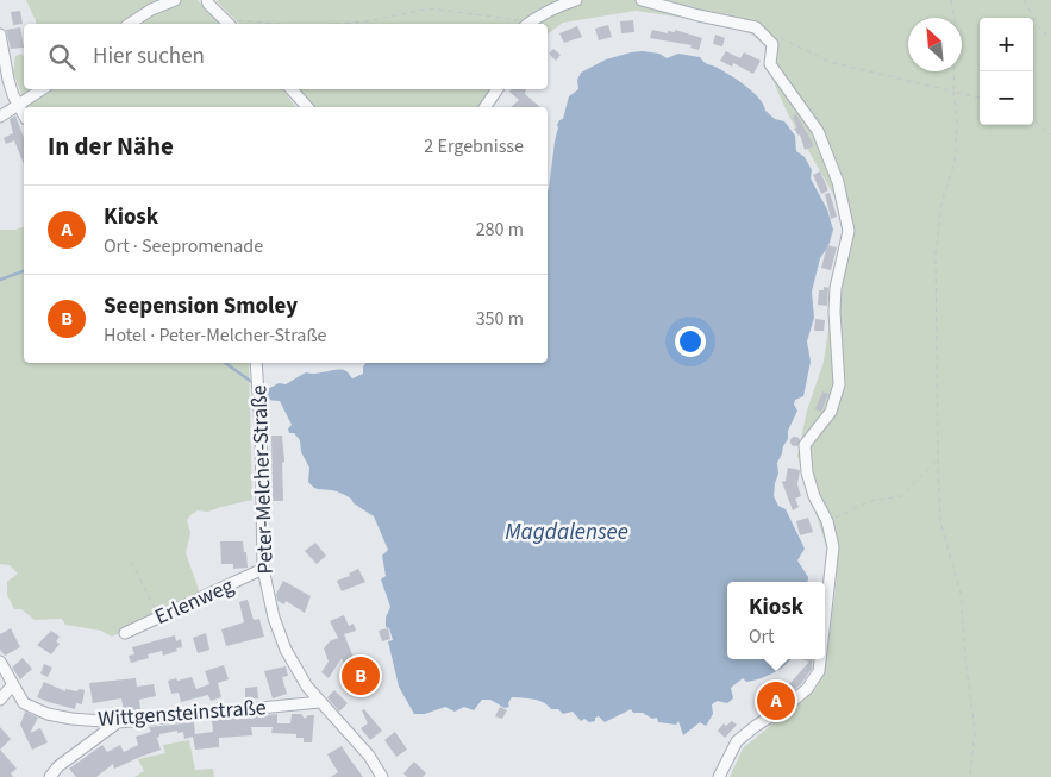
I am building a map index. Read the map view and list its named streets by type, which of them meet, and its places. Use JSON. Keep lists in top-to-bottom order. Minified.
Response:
{"streets":{"street":["Peter-Melcher-Straße","Erlenweg","Wittgensteinstraße"]},"crossings":[["Peter-Melcher-Straße","Erlenweg"],["Peter-Melcher-Straße","Wittgensteinstraße"]],"water":["Magdalensee"],"north":"top left","page":{"map_buttons":["+","−"],"search":"Hier suchen","heading":["In der Nähe","2 Ergebnisse"],"list":[{"mark":"A","name":"Kiosk","note":"Ort · Seepromenade","value":"280 m"},{"mark":"B","name":"Seepension Smoley","note":"Hotel · Peter-Melcher-Straße","value":"350 m"}],"popup":["Kiosk","Ort"],"pins":["B","A"]}}
